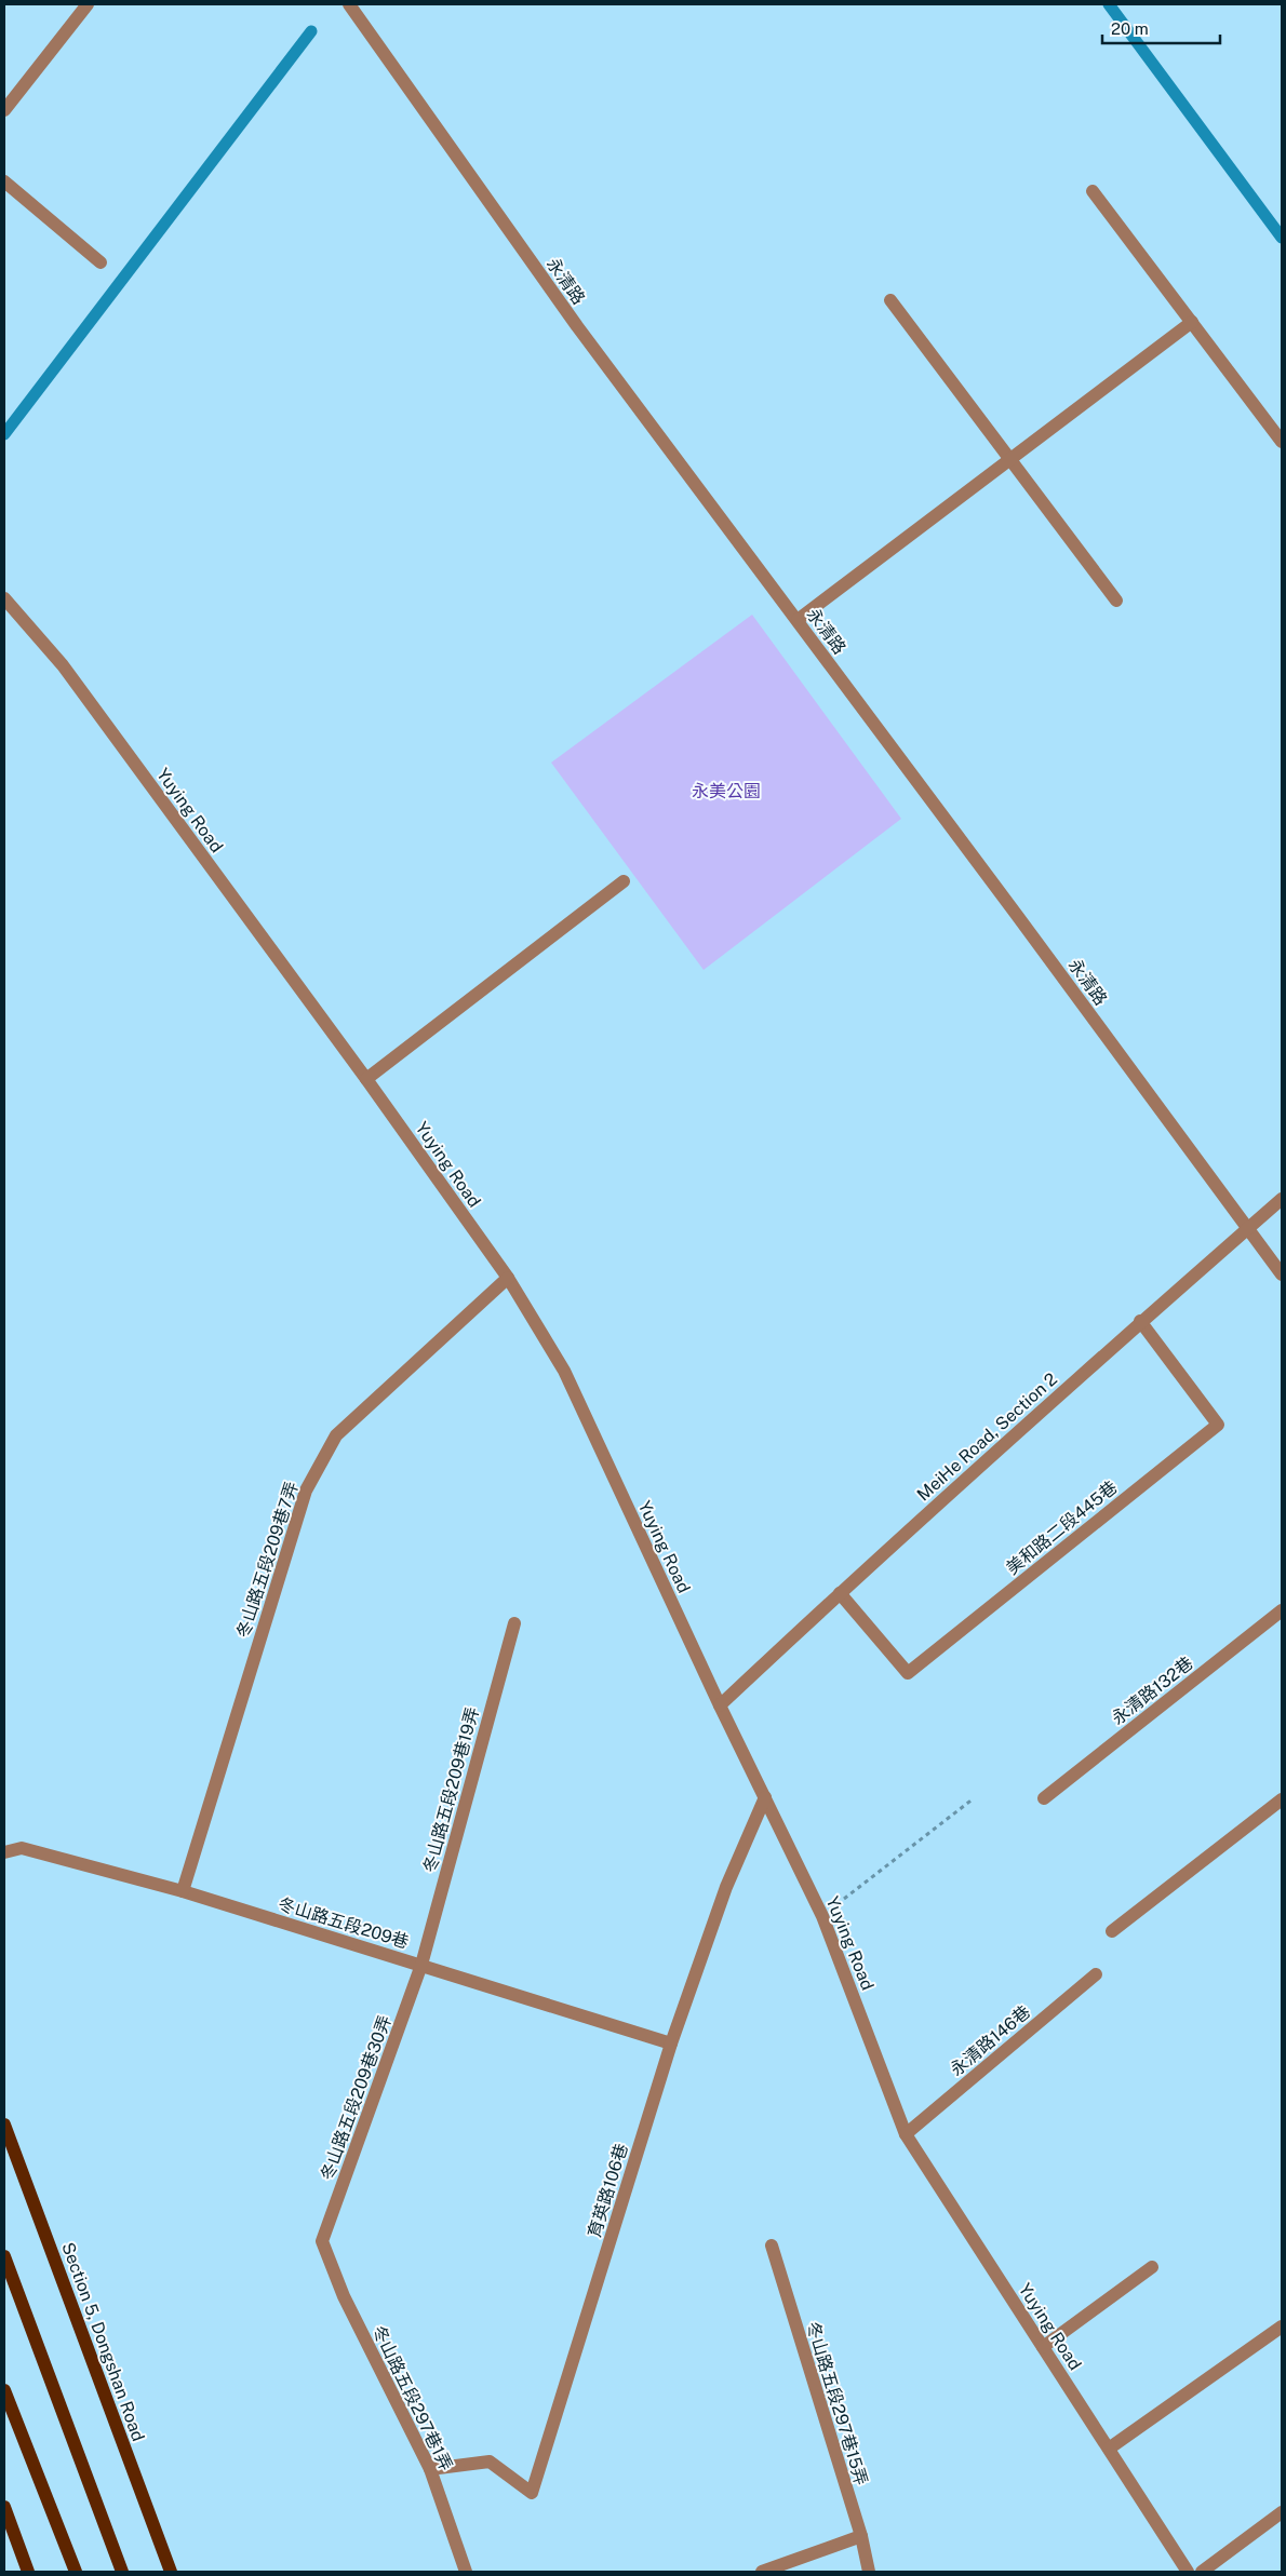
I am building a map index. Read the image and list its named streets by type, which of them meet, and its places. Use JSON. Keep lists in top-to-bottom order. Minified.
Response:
{"streets":{"main road":["Section 5, Dongshan Road"],"street":["永清路","Yuying Road","MeiHe Road, Section 2","美和路二段445巷","冬山路五段209巷7弄","永清路132巷","冬山路五段209巷19弄","冬山路五段209巷","永清路146巷","冬山路五段209巷30弄","育英路106巷","冬山路五段297巷1弄","冬山路五段297巷15弄"]},"crossings":[["永清路","MeiHe Road, Section 2"],["Yuying Road","MeiHe Road, Section 2"],["Yuying Road","冬山路五段209巷7弄"],["Yuying Road","永清路146巷"],["Yuying Road","育英路106巷"],["MeiHe Road, Section 2","美和路二段445巷"],["冬山路五段209巷7弄","冬山路五段209巷"],["冬山路五段209巷19弄","冬山路五段209巷"],["冬山路五段209巷19弄","冬山路五段209巷30弄"],["冬山路五段209巷","冬山路五段209巷30弄"],["冬山路五段209巷","育英路106巷"],["冬山路五段209巷30弄","冬山路五段297巷1弄"],["育英路106巷","冬山路五段297巷1弄"]],"parks":["永美公園"],"scale_bar":"20 m"}
